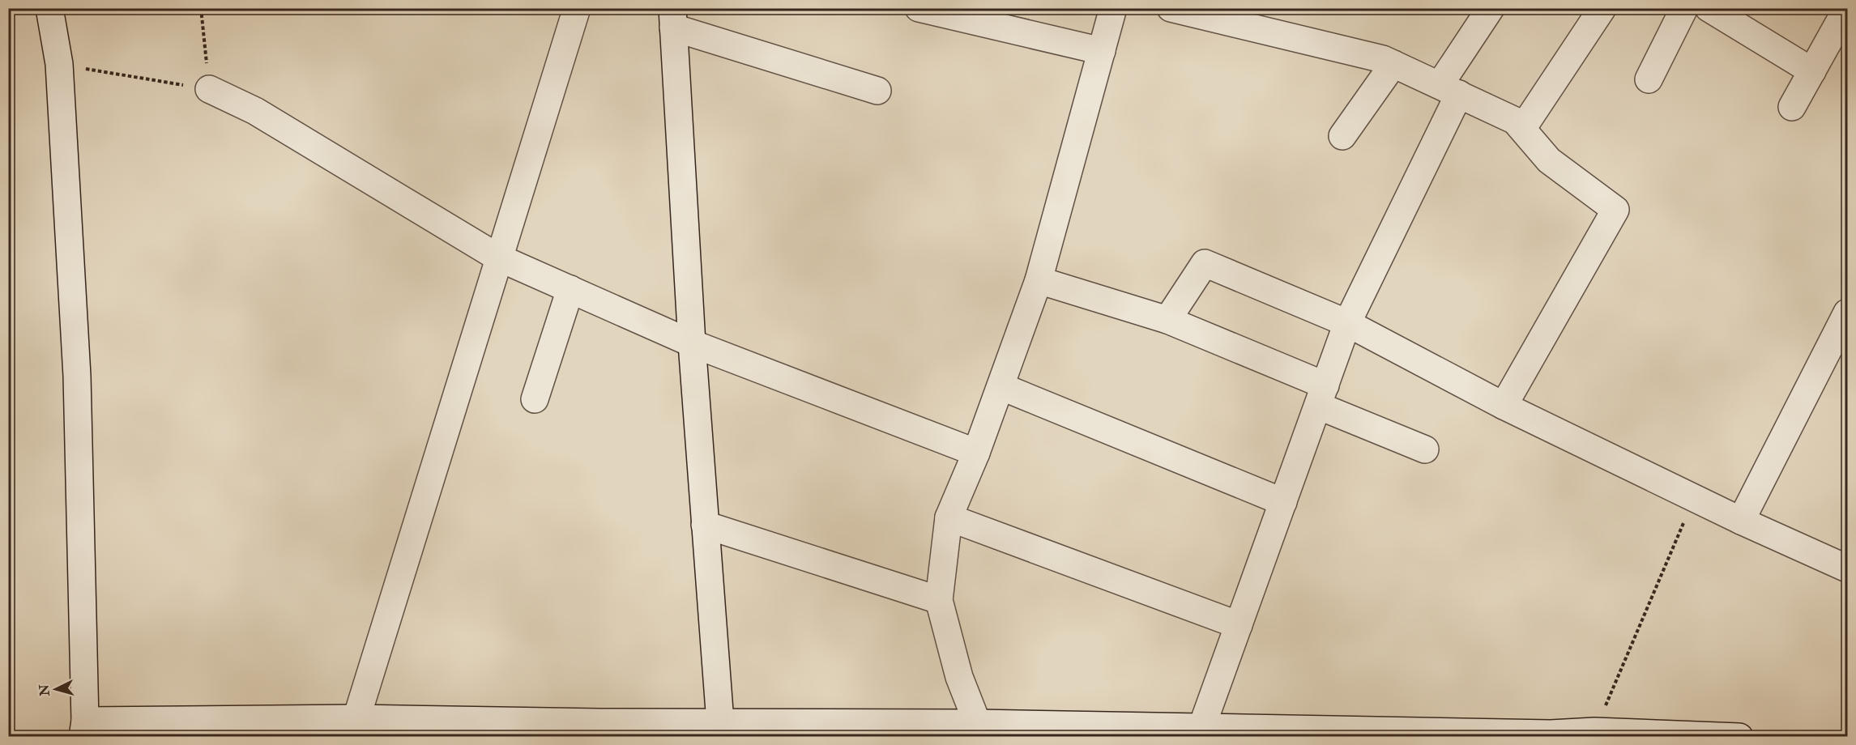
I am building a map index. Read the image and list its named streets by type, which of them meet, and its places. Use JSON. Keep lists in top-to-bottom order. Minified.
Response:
{"north":"left"}
